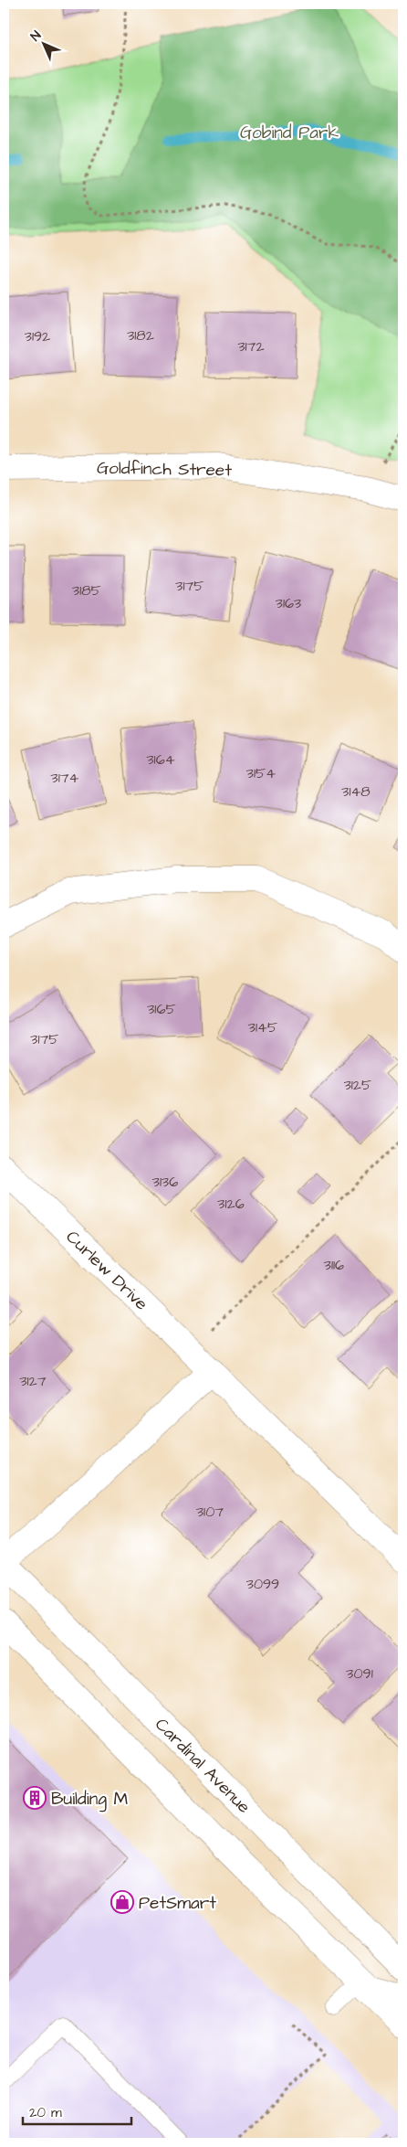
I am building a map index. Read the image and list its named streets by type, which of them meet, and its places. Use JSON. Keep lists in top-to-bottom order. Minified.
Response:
{"streets":{"street":["Goldfinch Street","Curlew Drive","Cardinal Avenue"]},"parks":["Gobind Park"],"places":{"building":["Building M"],"shop":["PetSmart"]},"house_numbers":["3182","3192","3172","3175","3185","3163","3164","3154","3174","3148","3165","3145","3175","3125","3136","3126","3116","3127","3107","3099","3091"],"scale_bar":"20 m","north":"top left"}
